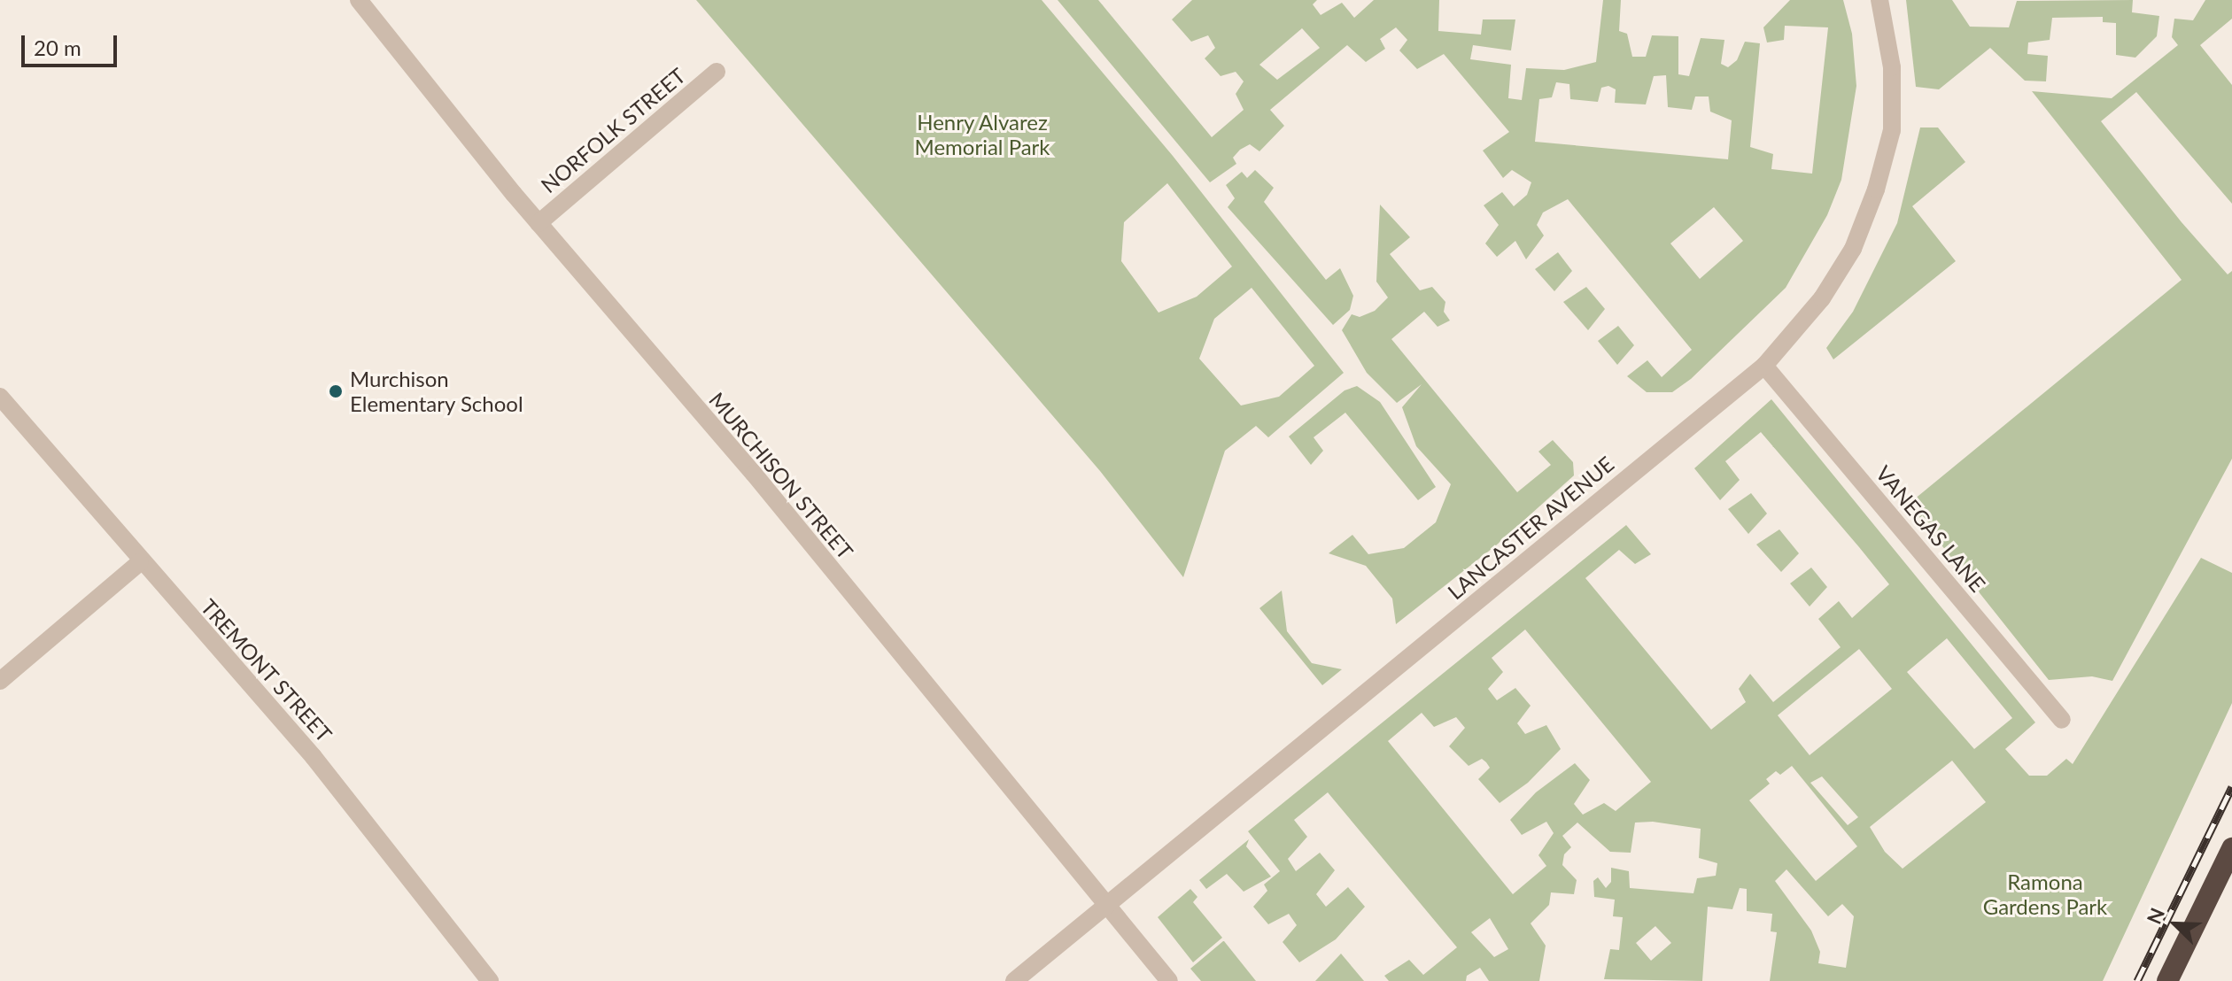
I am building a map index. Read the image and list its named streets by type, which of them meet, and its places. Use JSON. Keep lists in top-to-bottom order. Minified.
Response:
{"streets":{"street":["NORFOLK STREET","MURCHISON STREET","LANCASTER AVENUE","VANEGAS LANE","TREMONT STREET"]},"crossings":[["NORFOLK STREET","MURCHISON STREET"],["MURCHISON STREET","LANCASTER AVENUE"],["LANCASTER AVENUE","VANEGAS LANE"]],"parks":["Henry Alvarez Memorial Park","Ramona Gardens Park"],"places":["Murchison Elementary School"],"scale_bar":"20 m","north":"top left"}
